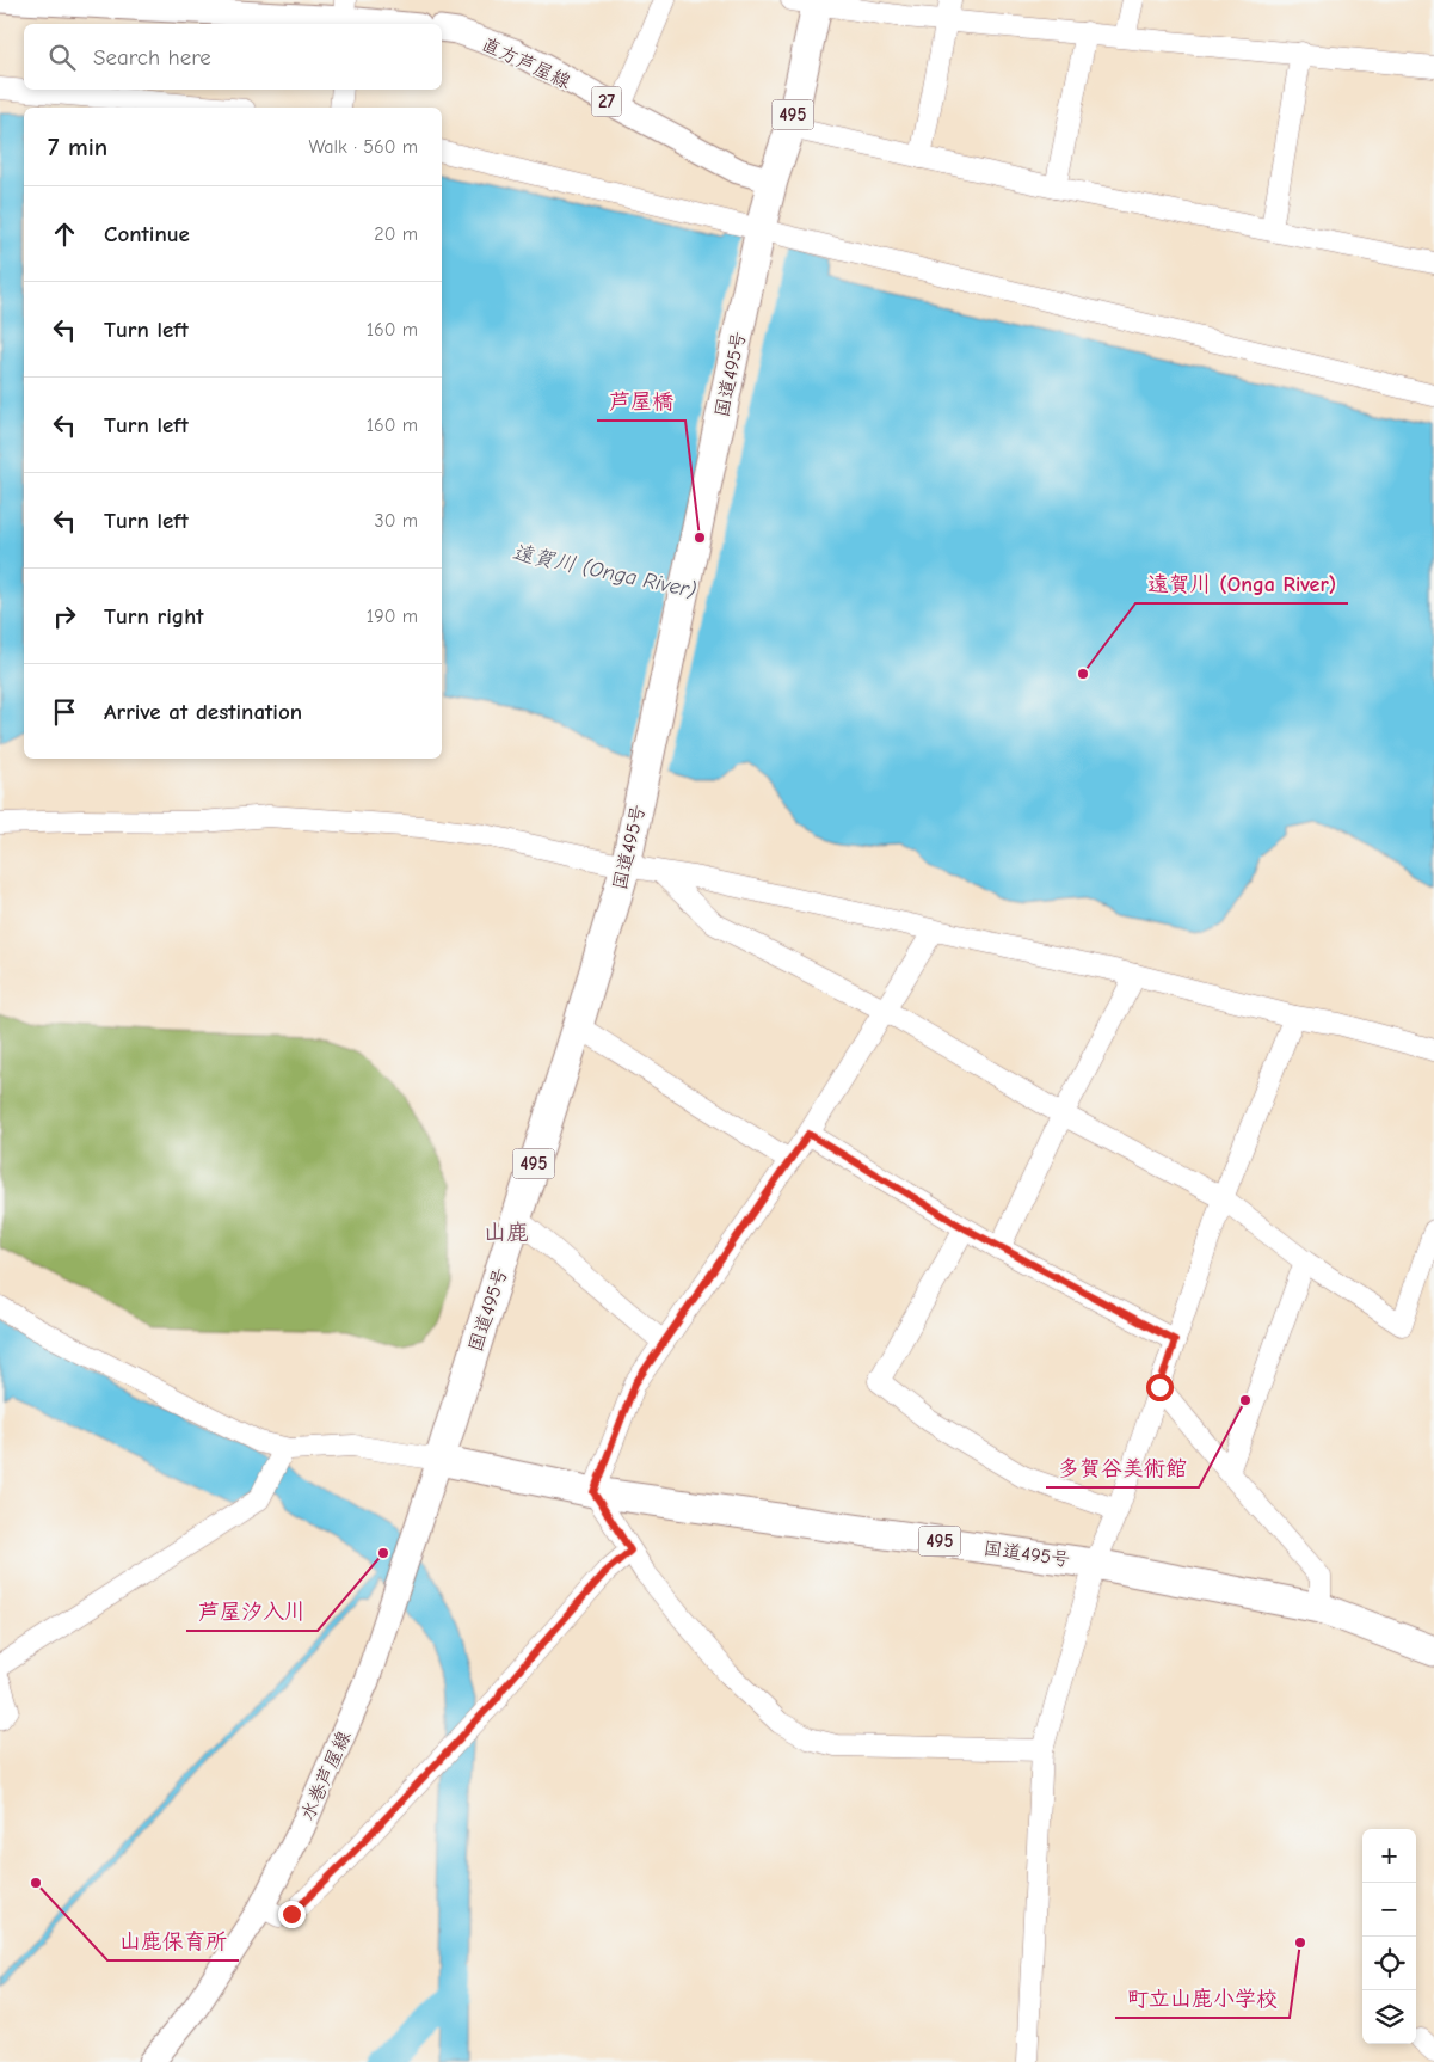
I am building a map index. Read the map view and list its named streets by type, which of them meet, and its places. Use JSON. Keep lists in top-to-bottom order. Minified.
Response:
{"streets":{"highway":["495","国道495号"],"main road":["直方芦屋線","27","水巻芦屋線"]},"crossings":[["直方芦屋線","国道495号"],["国道495号","水巻芦屋線"]],"districts":["山鹿"],"water":["遠賀川 (Onga River)"],"places":["芦屋橋","遠賀川 (Onga River)","多賀谷美術館","芦屋汐入川","山鹿保育所","町立山鹿小学校"],"page":{"search":"Search here","heading":["7 min","Walk · 560 m"],"list":[["Continue","20 m"],["Turn left","160 m"],["Turn left","160 m"],["Turn left","30 m"],["Turn right","190 m"],"Arrive at destination"],"map_buttons":["+","−"]}}
